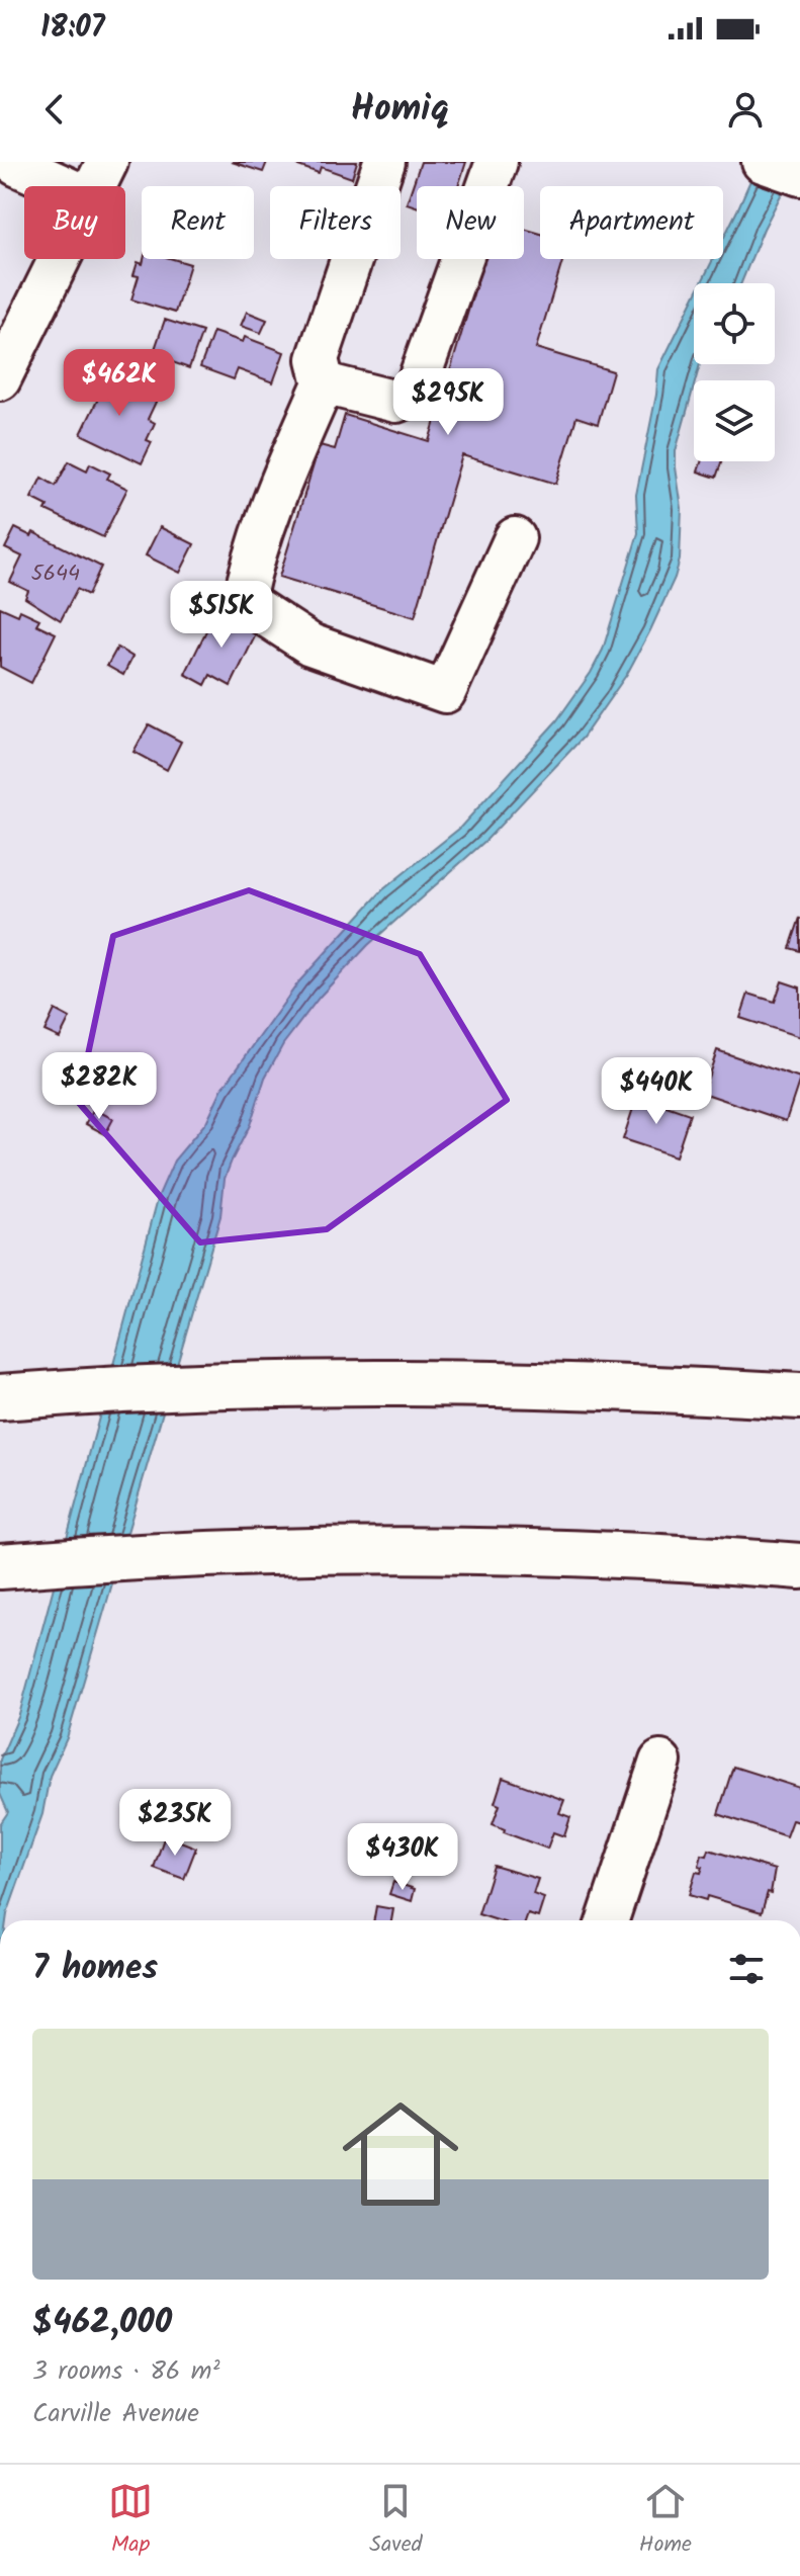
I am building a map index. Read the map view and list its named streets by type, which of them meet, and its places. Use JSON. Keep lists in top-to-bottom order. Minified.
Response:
{"house_numbers":["5644"],"page":{"status":"18:07","header":"Homiq","chip":["Buy","Rent","Filters","New","Apartment"],"price":["$462K","$295K","$515K","$282K","$440K","$235K","$430K"],"heading":"7 homes","list":[{"name":"$462,000","note":"3 rooms · 86 m² · Carville Avenue"}],"tabs":["Map","Saved","Home"]}}
